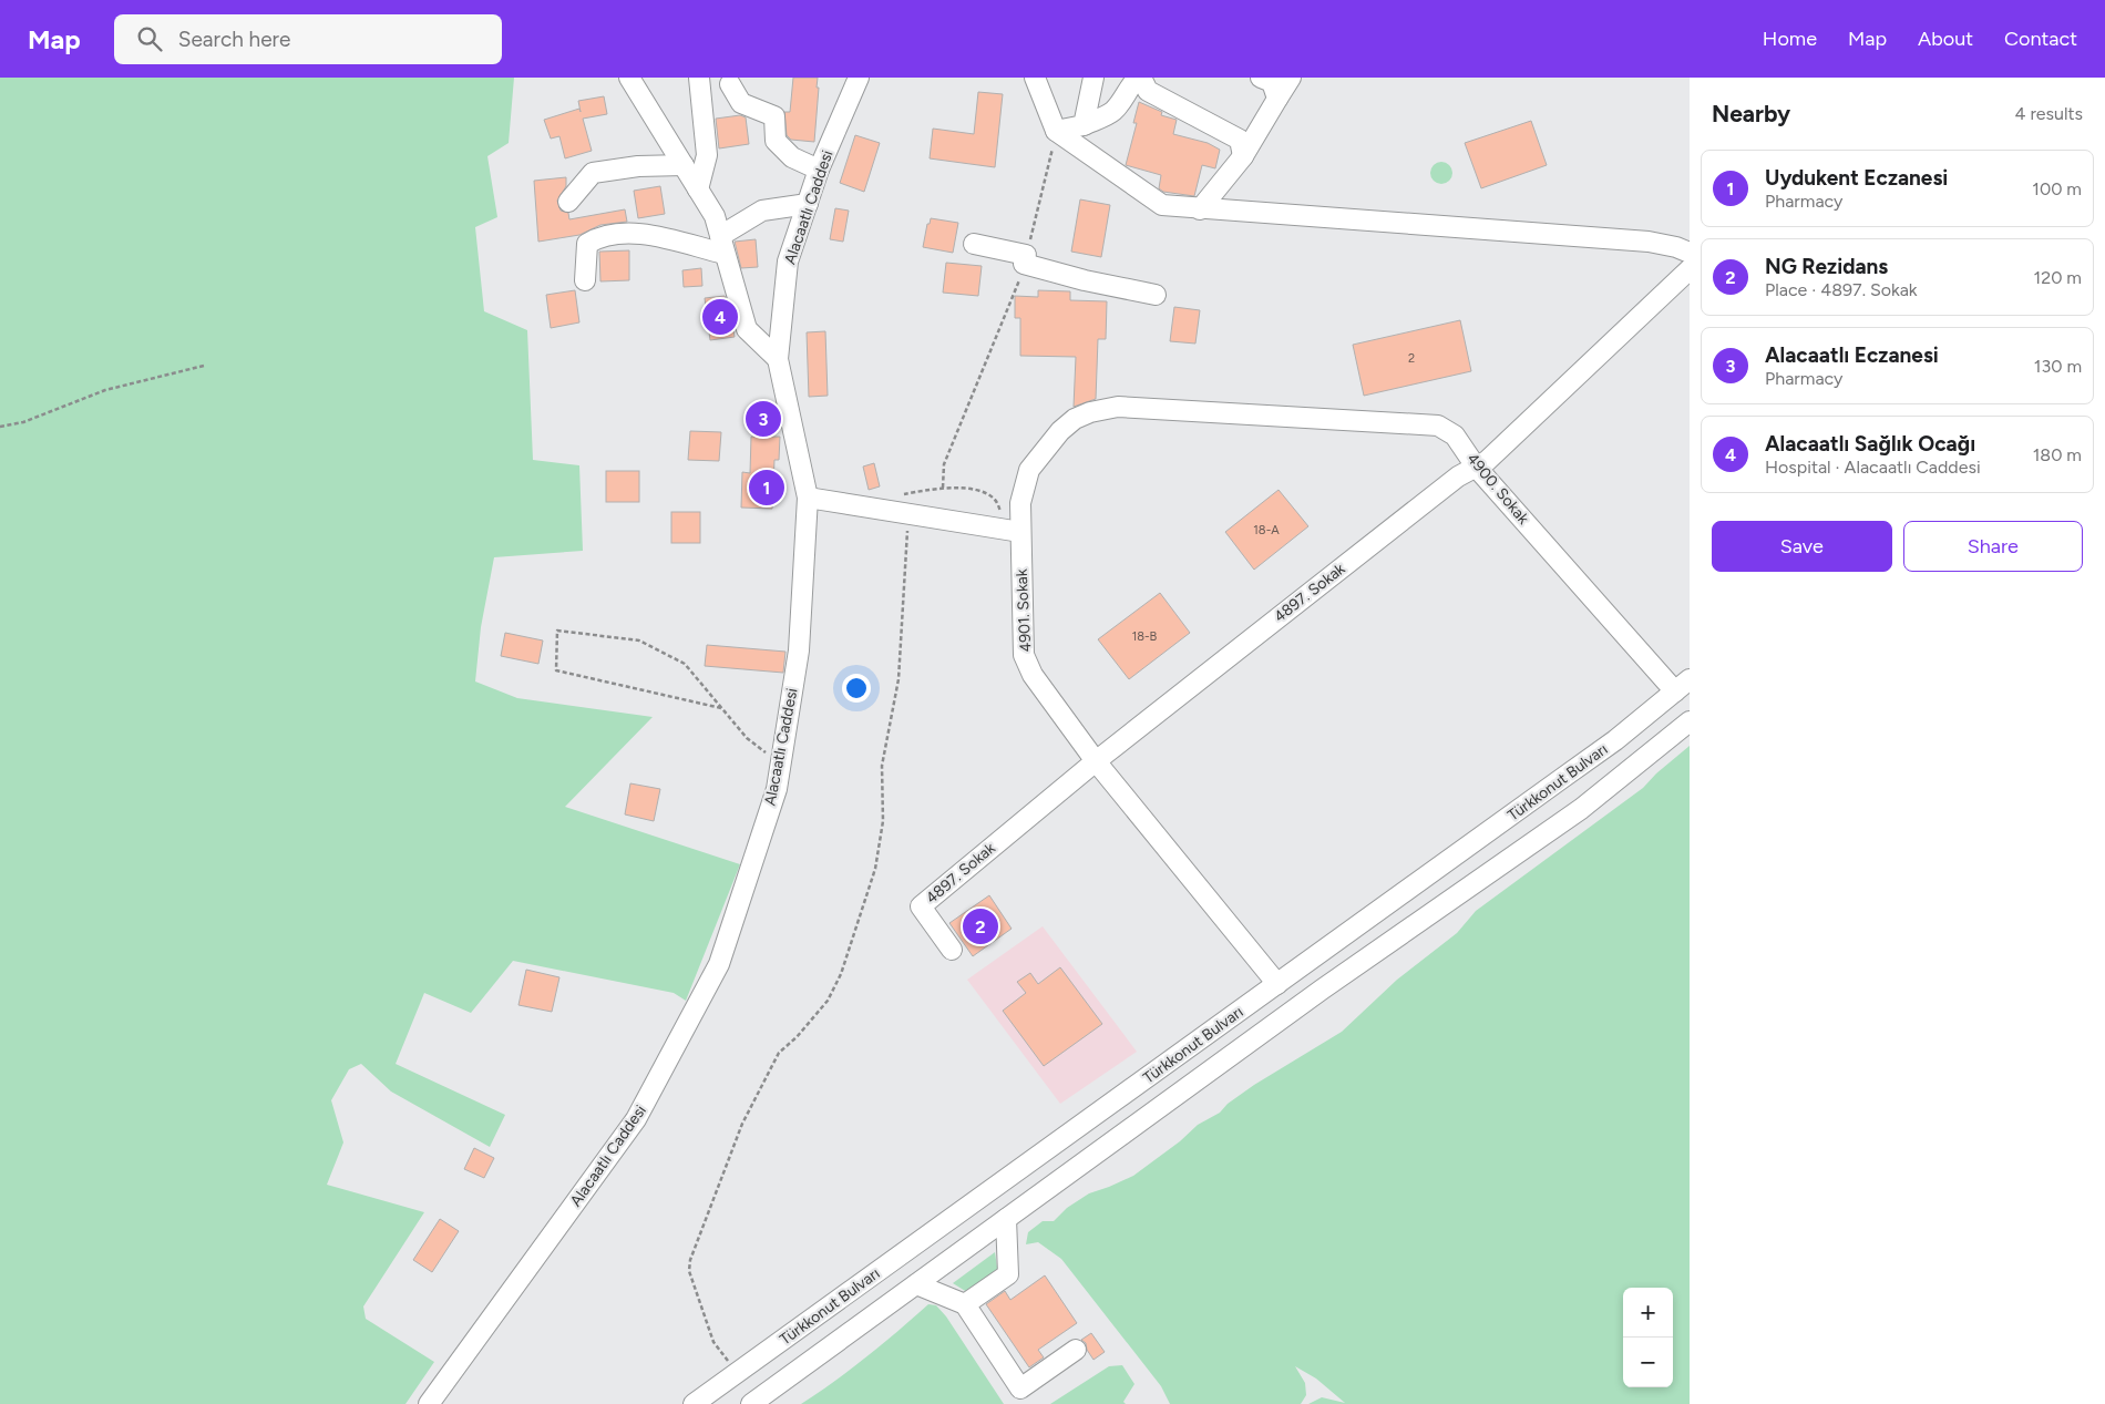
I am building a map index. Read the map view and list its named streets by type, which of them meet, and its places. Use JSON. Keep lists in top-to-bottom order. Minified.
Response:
{"streets":{"street":["Alacaatlı Caddesi","4900. Sokak","4897. Sokak","4901. Sokak","Türkkonut Bulvarı"]},"crossings":[["4900. Sokak","4897. Sokak"],["4900. Sokak","4901. Sokak"],["4900. Sokak","Türkkonut Bulvarı"],["4897. Sokak","4901. Sokak"],["4901. Sokak","Türkkonut Bulvarı"]],"house_numbers":["2","18-A","18-B"],"page":{"header":"Map","search":"Search here","nav":["Home","Map","About","Contact"],"heading":["Nearby","4 results"],"list":[{"mark":"1","name":"Uydukent Eczanesi","note":"Pharmacy","value":"100 m"},{"mark":"2","name":"NG Rezidans","note":"Place · 4897. Sokak","value":"120 m"},{"mark":"3","name":"Alacaatlı Eczanesi","note":"Pharmacy","value":"130 m"},{"mark":"4","name":"Alacaatlı Sağlık Ocağı","note":"Hospital · Alacaatlı Caddesi","value":"180 m"}],"pins":["4","3","1","2"],"buttons":["Save","Share"],"map_buttons":["+","−"]}}
